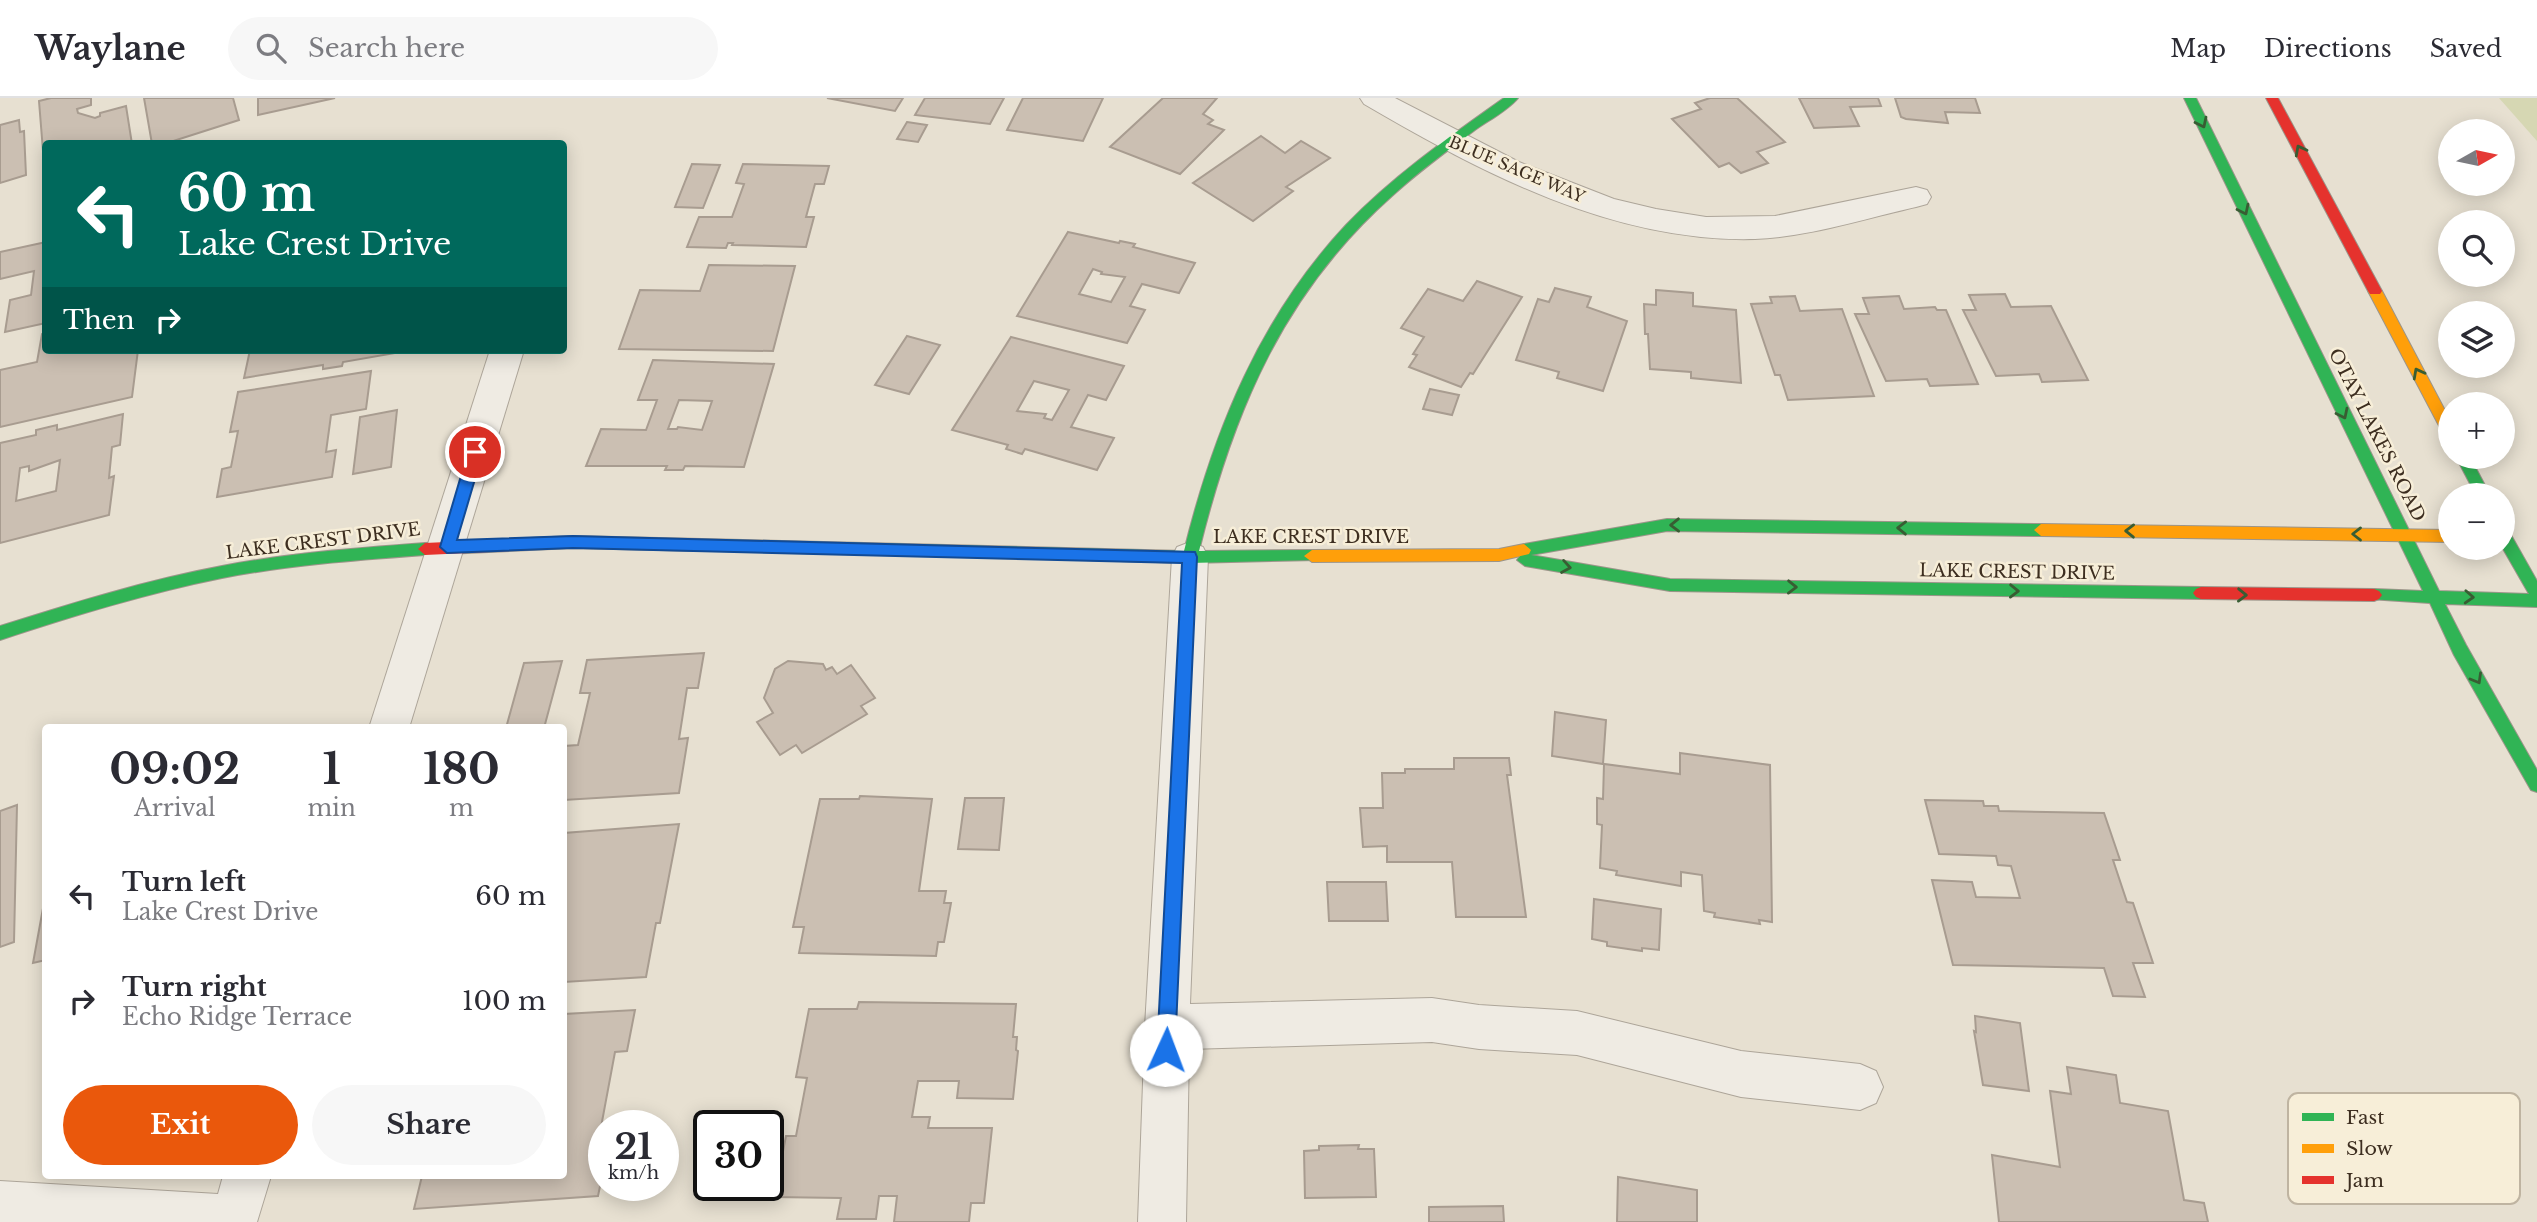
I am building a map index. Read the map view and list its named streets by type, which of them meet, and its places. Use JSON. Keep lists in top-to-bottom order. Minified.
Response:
{"streets":{"main road":["OTAY LAKES ROAD","LAKE CREST DRIVE"],"street":["BLUE SAGE WAY"]},"crossings":[["OTAY LAKES ROAD","LAKE CREST DRIVE"]],"legend":["Fast","Slow","Jam"],"north":"right","page":{"header":"Waylane","search":"Search here","nav":["Map","Directions","Saved"],"map_buttons":["+","−"],"turn":["60 m","Lake Crest Drive"],"then":"Then","eta":["09:02","Arrival","1","min","180","m"],"list":[{"name":"Turn left","note":"Lake Crest Drive","value":"60 m"},{"name":"Turn right","note":"Echo Ridge Terrace","value":"100 m"}],"buttons":["Exit","Share"],"speed":"21 km/h","limit":"30"}}
